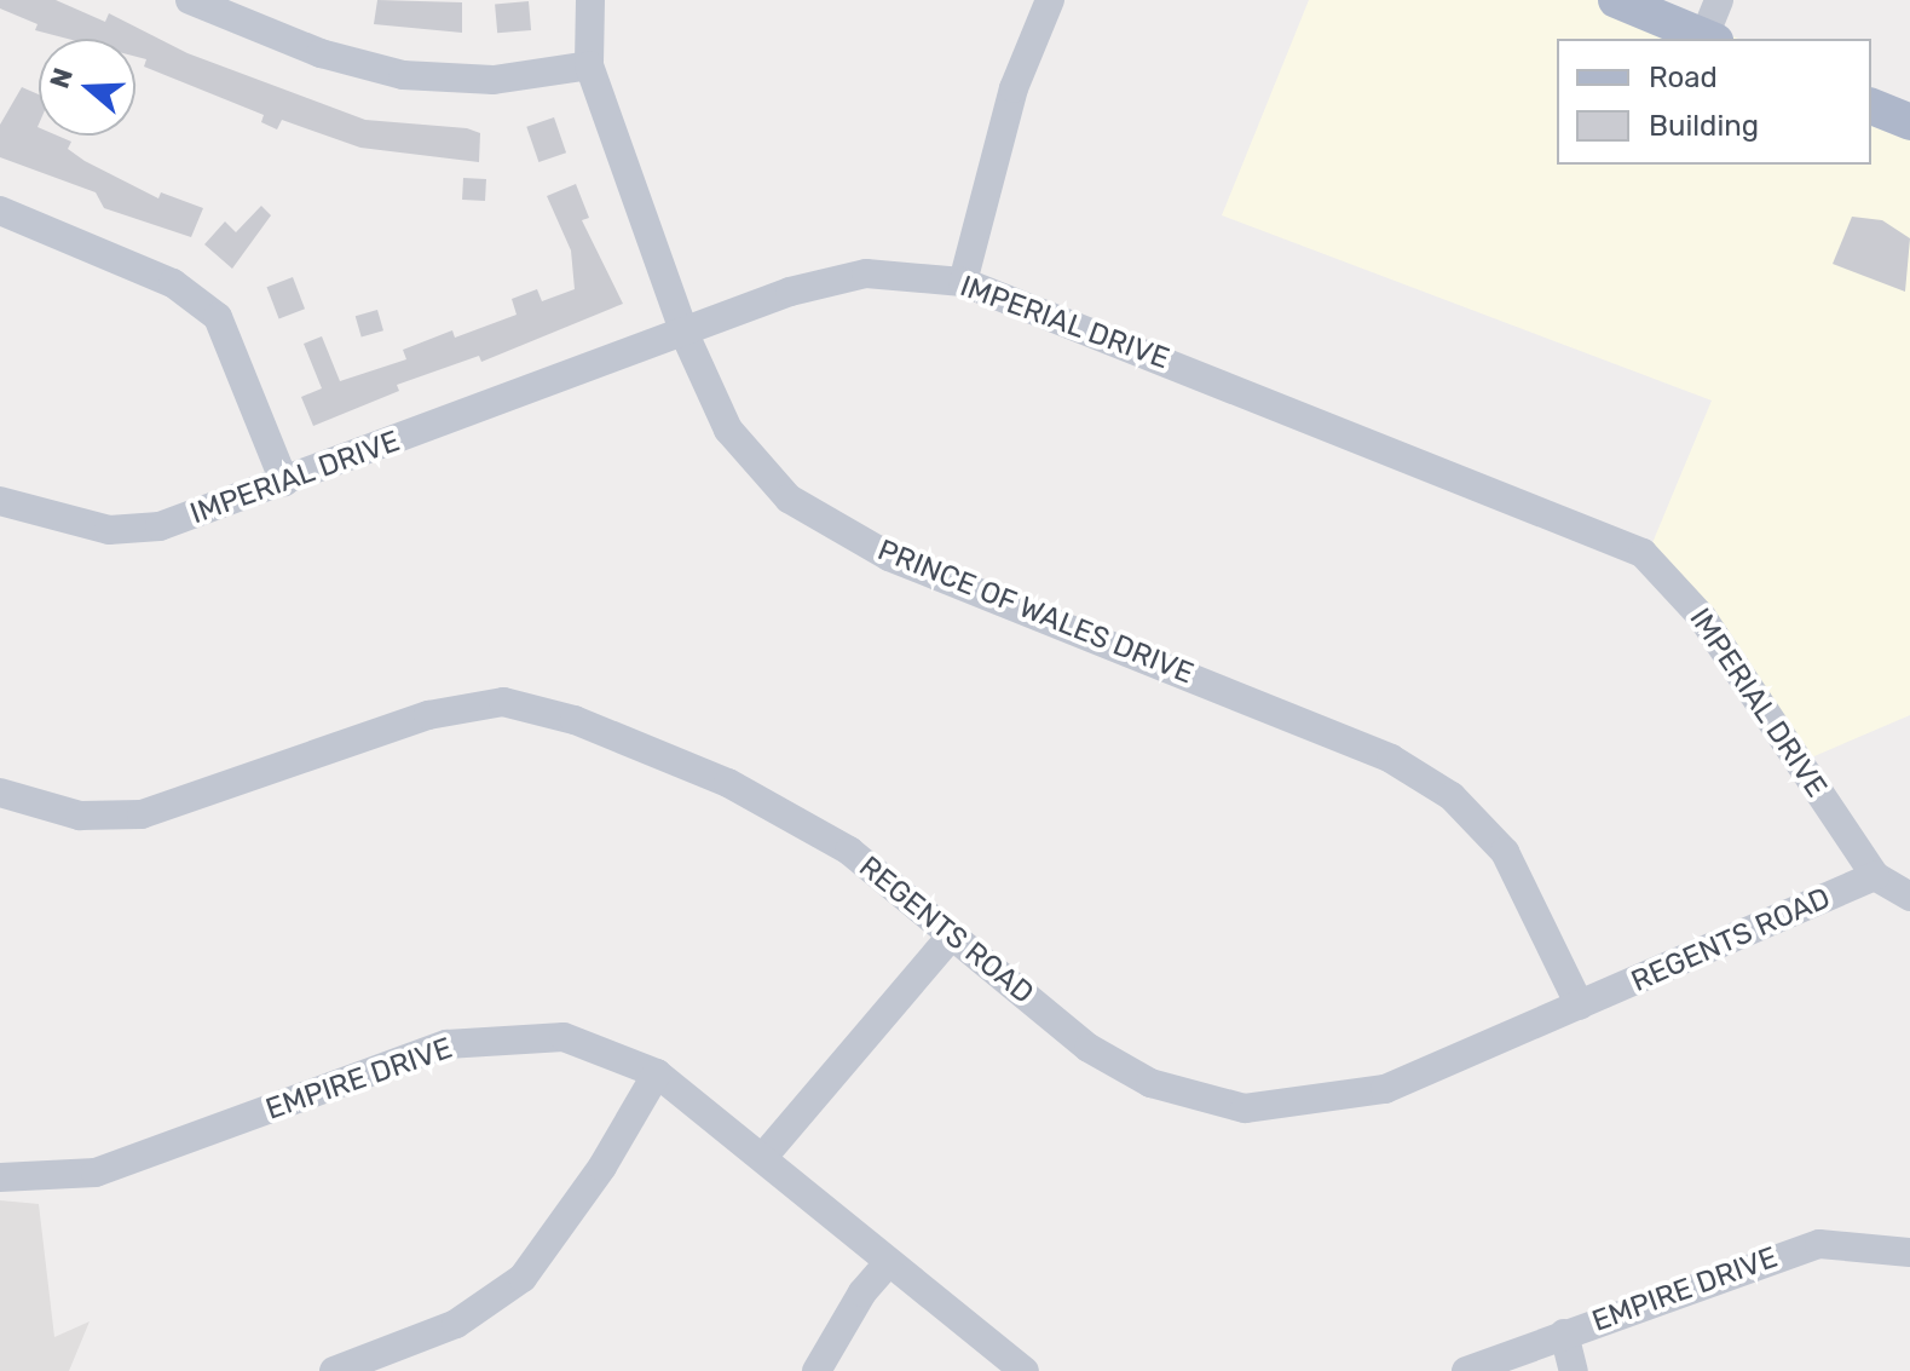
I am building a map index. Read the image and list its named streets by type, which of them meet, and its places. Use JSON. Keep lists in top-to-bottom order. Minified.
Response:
{"streets":{"street":["IMPERIAL DRIVE","PRINCE OF WALES DRIVE","REGENTS ROAD","EMPIRE DRIVE"]},"crossings":[["IMPERIAL DRIVE","PRINCE OF WALES DRIVE"],["IMPERIAL DRIVE","REGENTS ROAD"],["PRINCE OF WALES DRIVE","REGENTS ROAD"]],"legend":["Road","Building"],"north":"left"}
